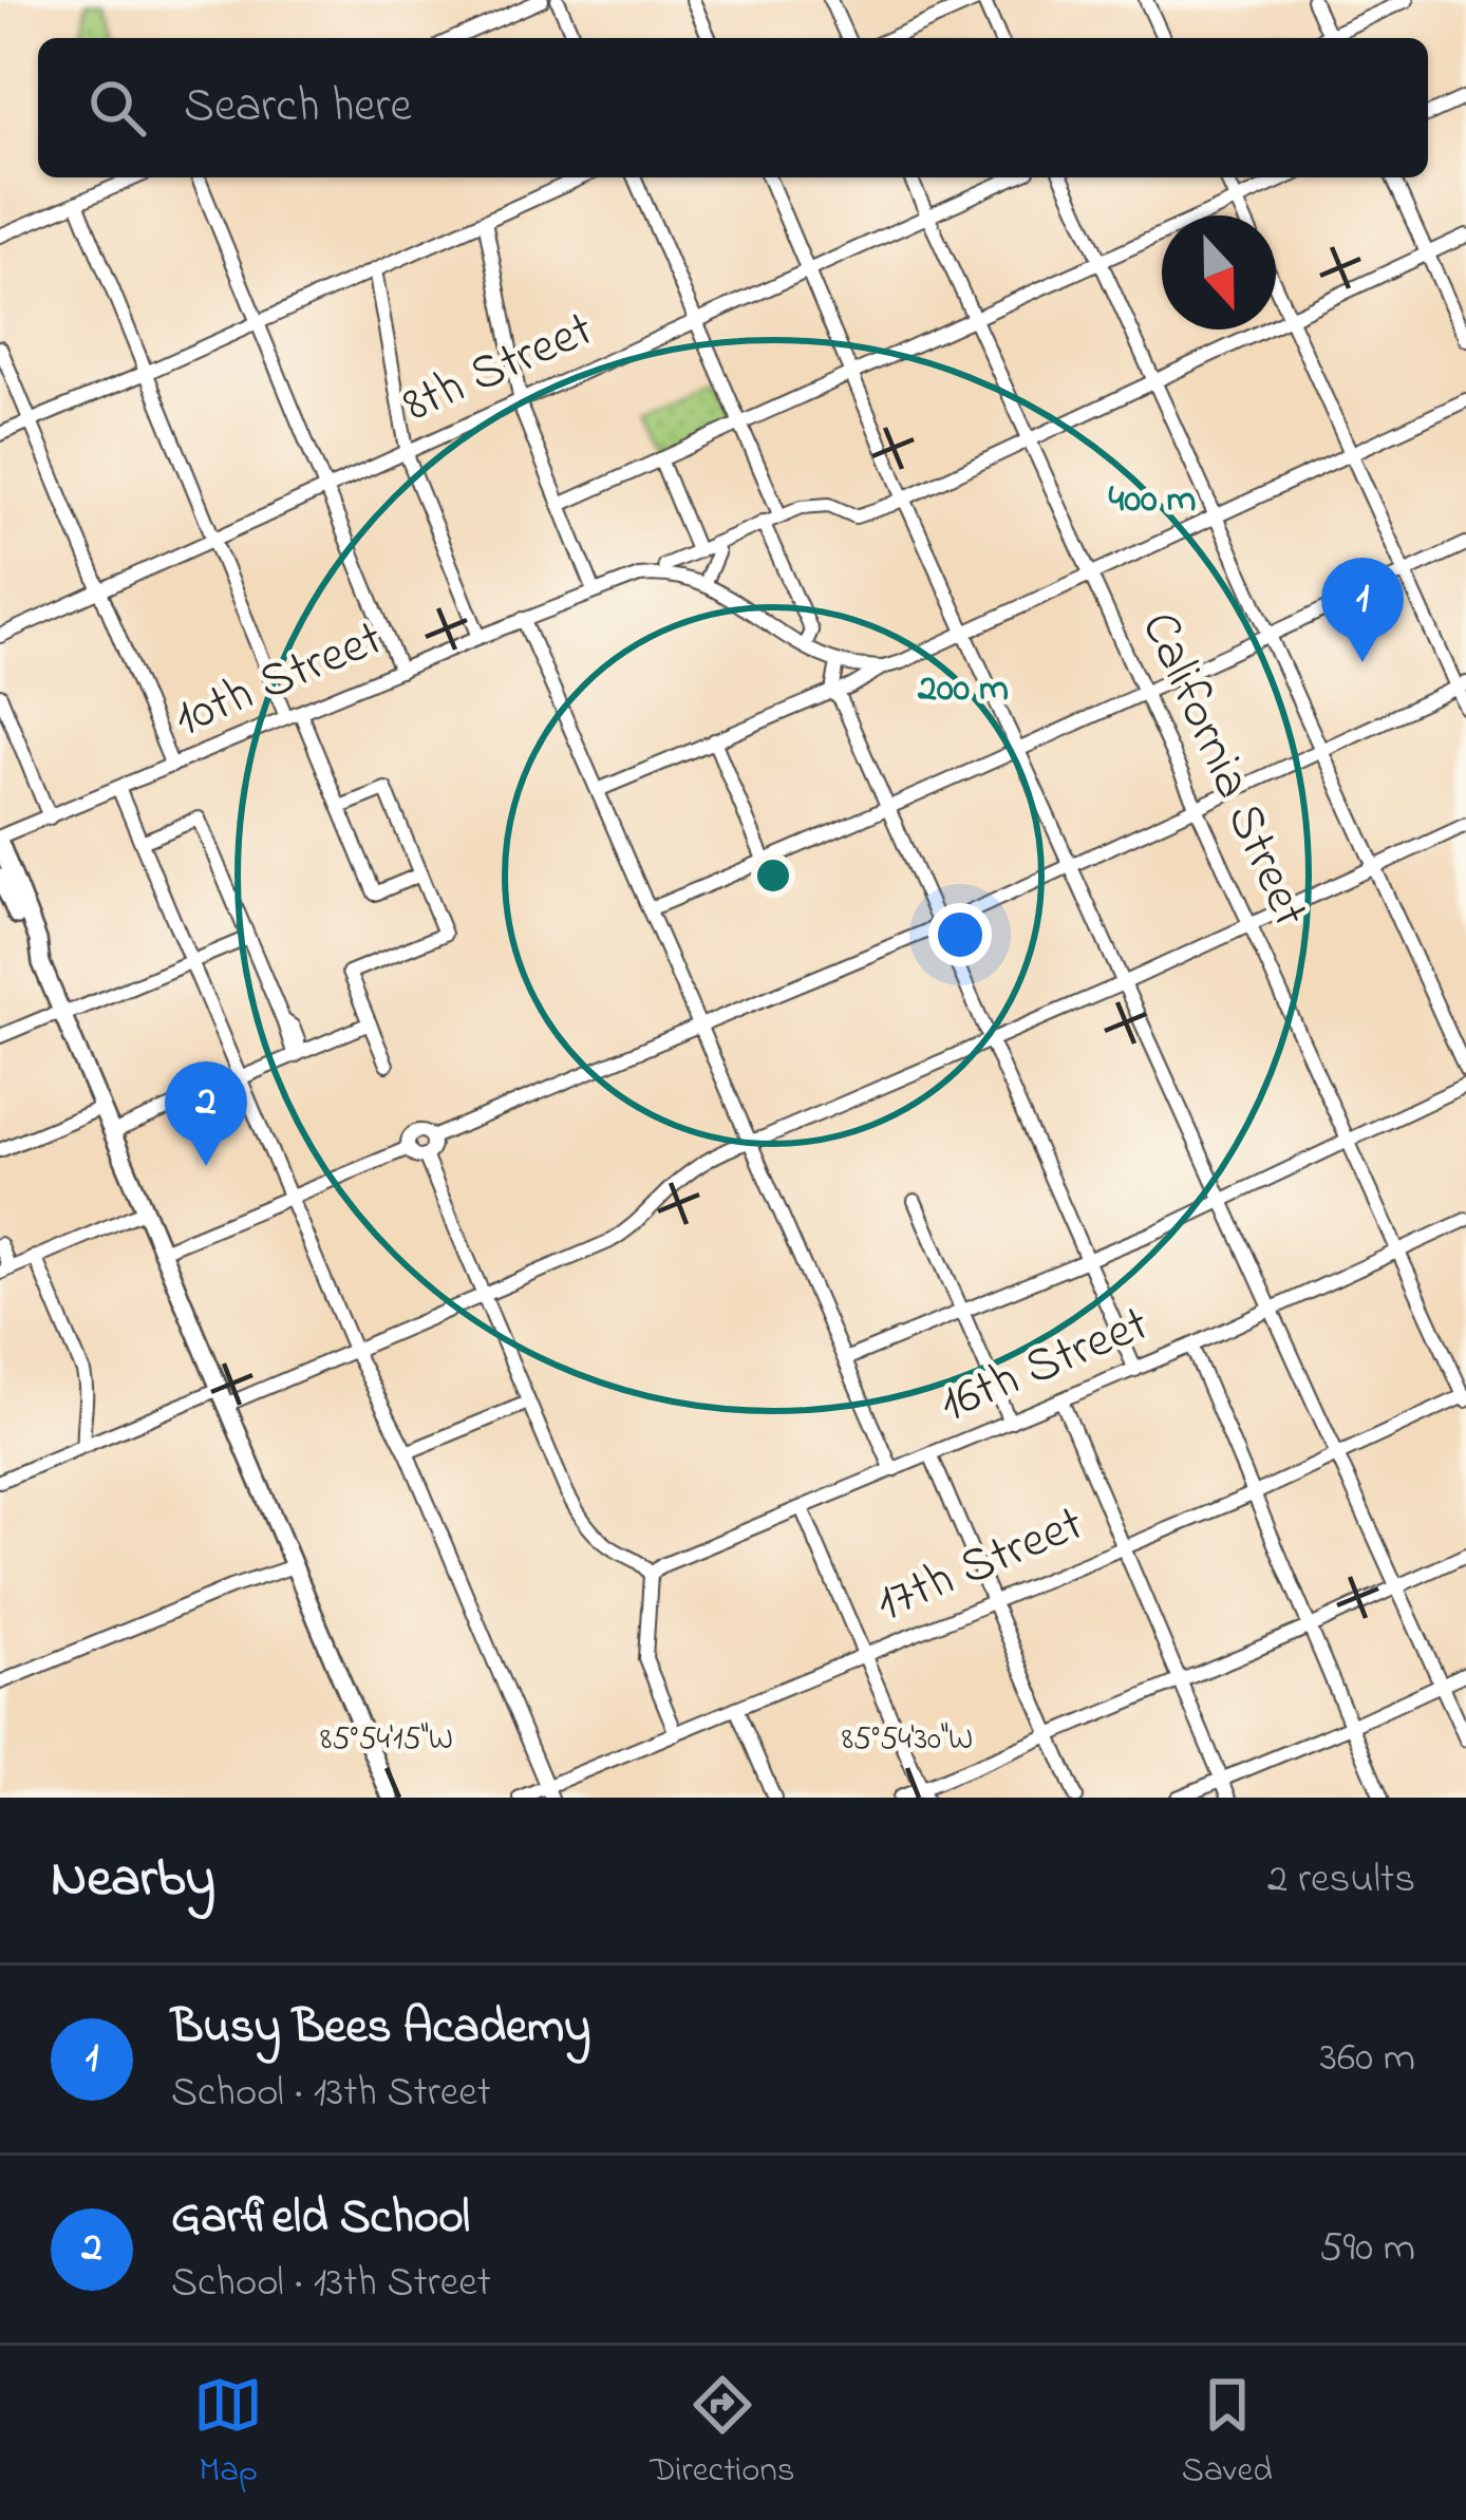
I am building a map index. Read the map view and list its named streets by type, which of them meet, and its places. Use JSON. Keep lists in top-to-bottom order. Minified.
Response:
{"streets":{"street":["8th Street","10th Street","California Street","16th Street","17th Street"]},"crossings":[["8th Street","California Street"],["10th Street","California Street"],["California Street","16th Street"],["California Street","17th Street"]],"north":"bottom","page":{"search":"Search here","pins":["1","2"],"heading":["Nearby","2 results"],"list":[{"mark":"1","name":"Busy Bees Academy","note":"School · 13th Street","value":"360 m"},{"mark":"2","name":"Garfield School","note":"School · 13th Street","value":"590 m"}],"nav":["Map","Directions","Saved"]},"coordinates":["85°54'15\"W","85°54'30\"W"],"rings":["400 m","200 m"]}
